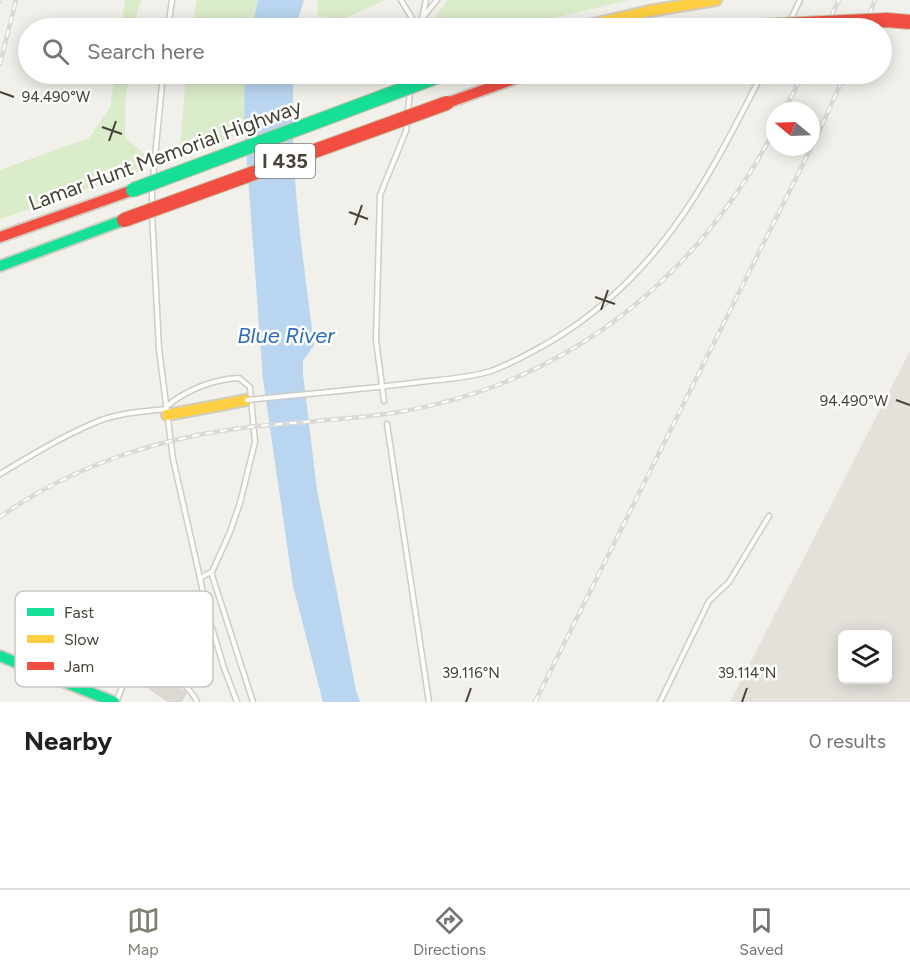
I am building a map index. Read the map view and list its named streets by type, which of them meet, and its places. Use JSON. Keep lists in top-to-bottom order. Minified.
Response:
{"streets":{"main road":["Lamar Hunt Memorial Highway","I 435"]},"water":["Blue River"],"legend":["Fast","Slow","Jam"],"north":"left","page":{"search":"Search here","heading":["Nearby","0 results"],"nav":["Map","Directions","Saved"]},"coordinates":["94.490°W","39.116°N","39.114°N"]}
